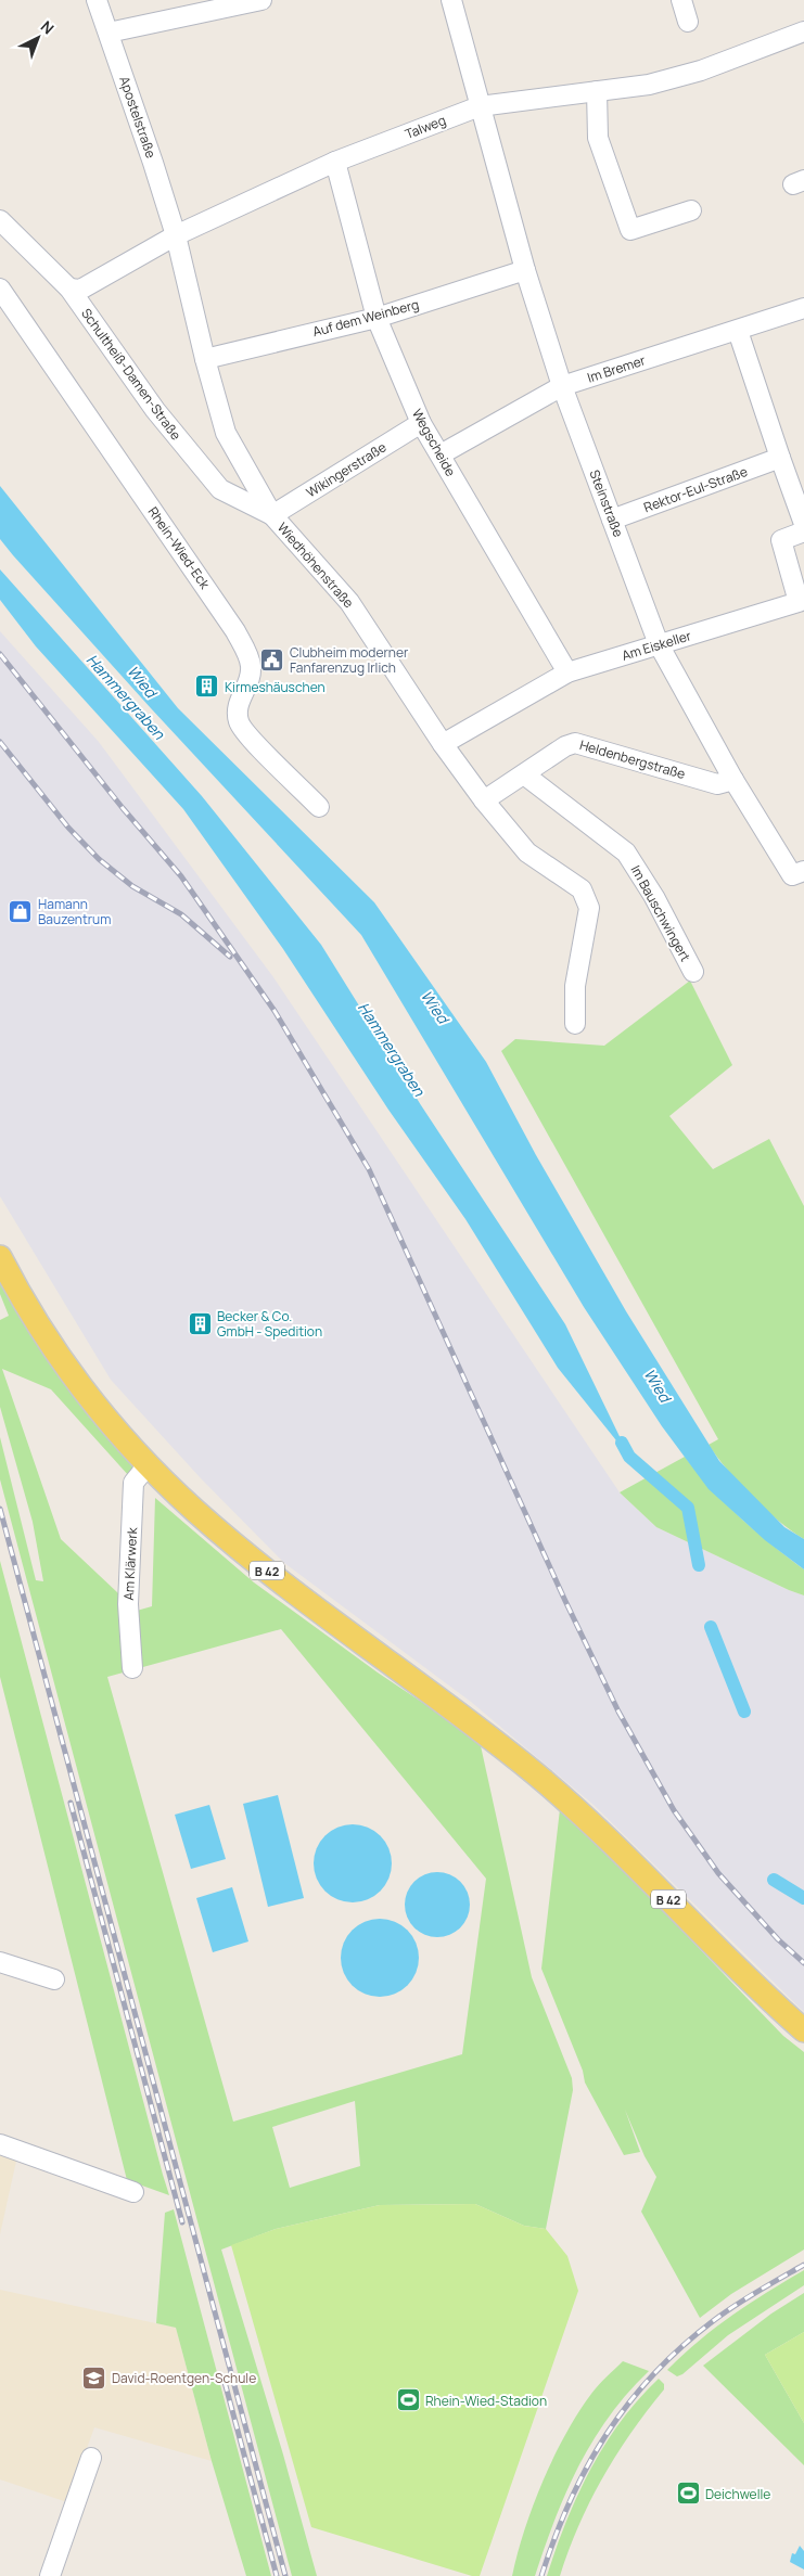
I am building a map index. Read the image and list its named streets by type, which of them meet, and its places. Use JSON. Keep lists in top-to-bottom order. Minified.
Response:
{"streets":{"main road":["B 42"],"street":["Apostelstraße","Talweg","Auf dem Weinberg","Im Bremer","Schultheiß-Damen-Straße","Wegscheide","Wikingerstraße","Rektor-Eul-Straße","Steinstraße","Rhein-Wied-Eck","Wiedhöhenstraße","Am Eiskeller","Heldenbergstraße","Im Bauschwingert","Am Klärwerk"]},"crossings":[["Apostelstraße","Talweg"],["Apostelstraße","Wiedhöhenstraße"],["Talweg","Schultheiß-Damen-Straße"],["Talweg","Wegscheide"],["Talweg","Steinstraße"],["Talweg","Wiedhöhenstraße"],["Auf dem Weinberg","Wegscheide"],["Auf dem Weinberg","Steinstraße"],["Auf dem Weinberg","Wiedhöhenstraße"],["Im Bremer","Wegscheide"],["Im Bremer","Steinstraße"],["Schultheiß-Damen-Straße","Wikingerstraße"],["Schultheiß-Damen-Straße","Wiedhöhenstraße"],["Wegscheide","Wikingerstraße"],["Wegscheide","Am Eiskeller"],["Wikingerstraße","Wiedhöhenstraße"],["Rektor-Eul-Straße","Steinstraße"],["Steinstraße","Am Eiskeller"],["Steinstraße","Heldenbergstraße"],["Wiedhöhenstraße","Am Eiskeller"],["Wiedhöhenstraße","Heldenbergstraße"],["Heldenbergstraße","Im Bauschwingert"],["Am Klärwerk","B 42"]],"water":["Wied","Hammergraben"],"places":{"public building":["Clubheim moderner Fanfarenzug Irlich"],"building":["Kirmeshäuschen","Becker & Co. GmbH - Spedition"],"shop":["Hamann Bauzentrum"],"school or university":["David-Roentgen-Schule"],"sports":["Rhein-Wied-Stadion","Deichwelle"]},"north":"top right"}
